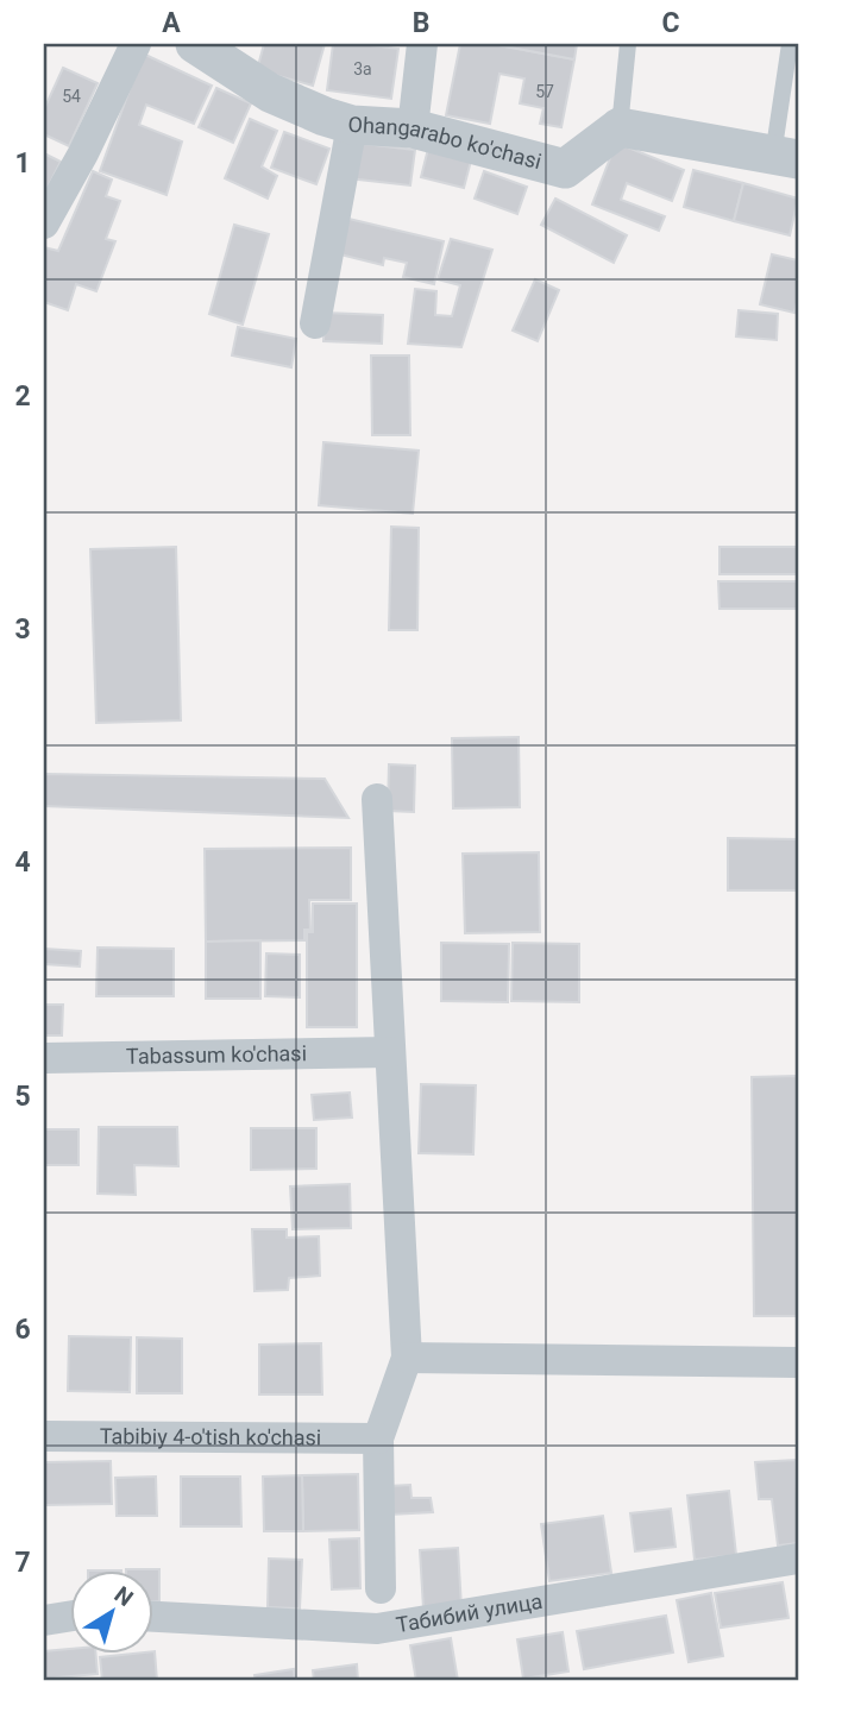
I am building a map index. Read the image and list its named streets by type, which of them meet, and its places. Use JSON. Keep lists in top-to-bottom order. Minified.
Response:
{"streets":{"street":["Ohangarabo ko'chasi","Tabassum ko'chasi","Tabibiy 4-o'tish ko'chasi","Табибий улица"]},"house_numbers":["3a","57","54"],"north":"top right","grid":{"columns":["A","B","C"],"rows":["1","2","3","4","5","6","7"]}}
